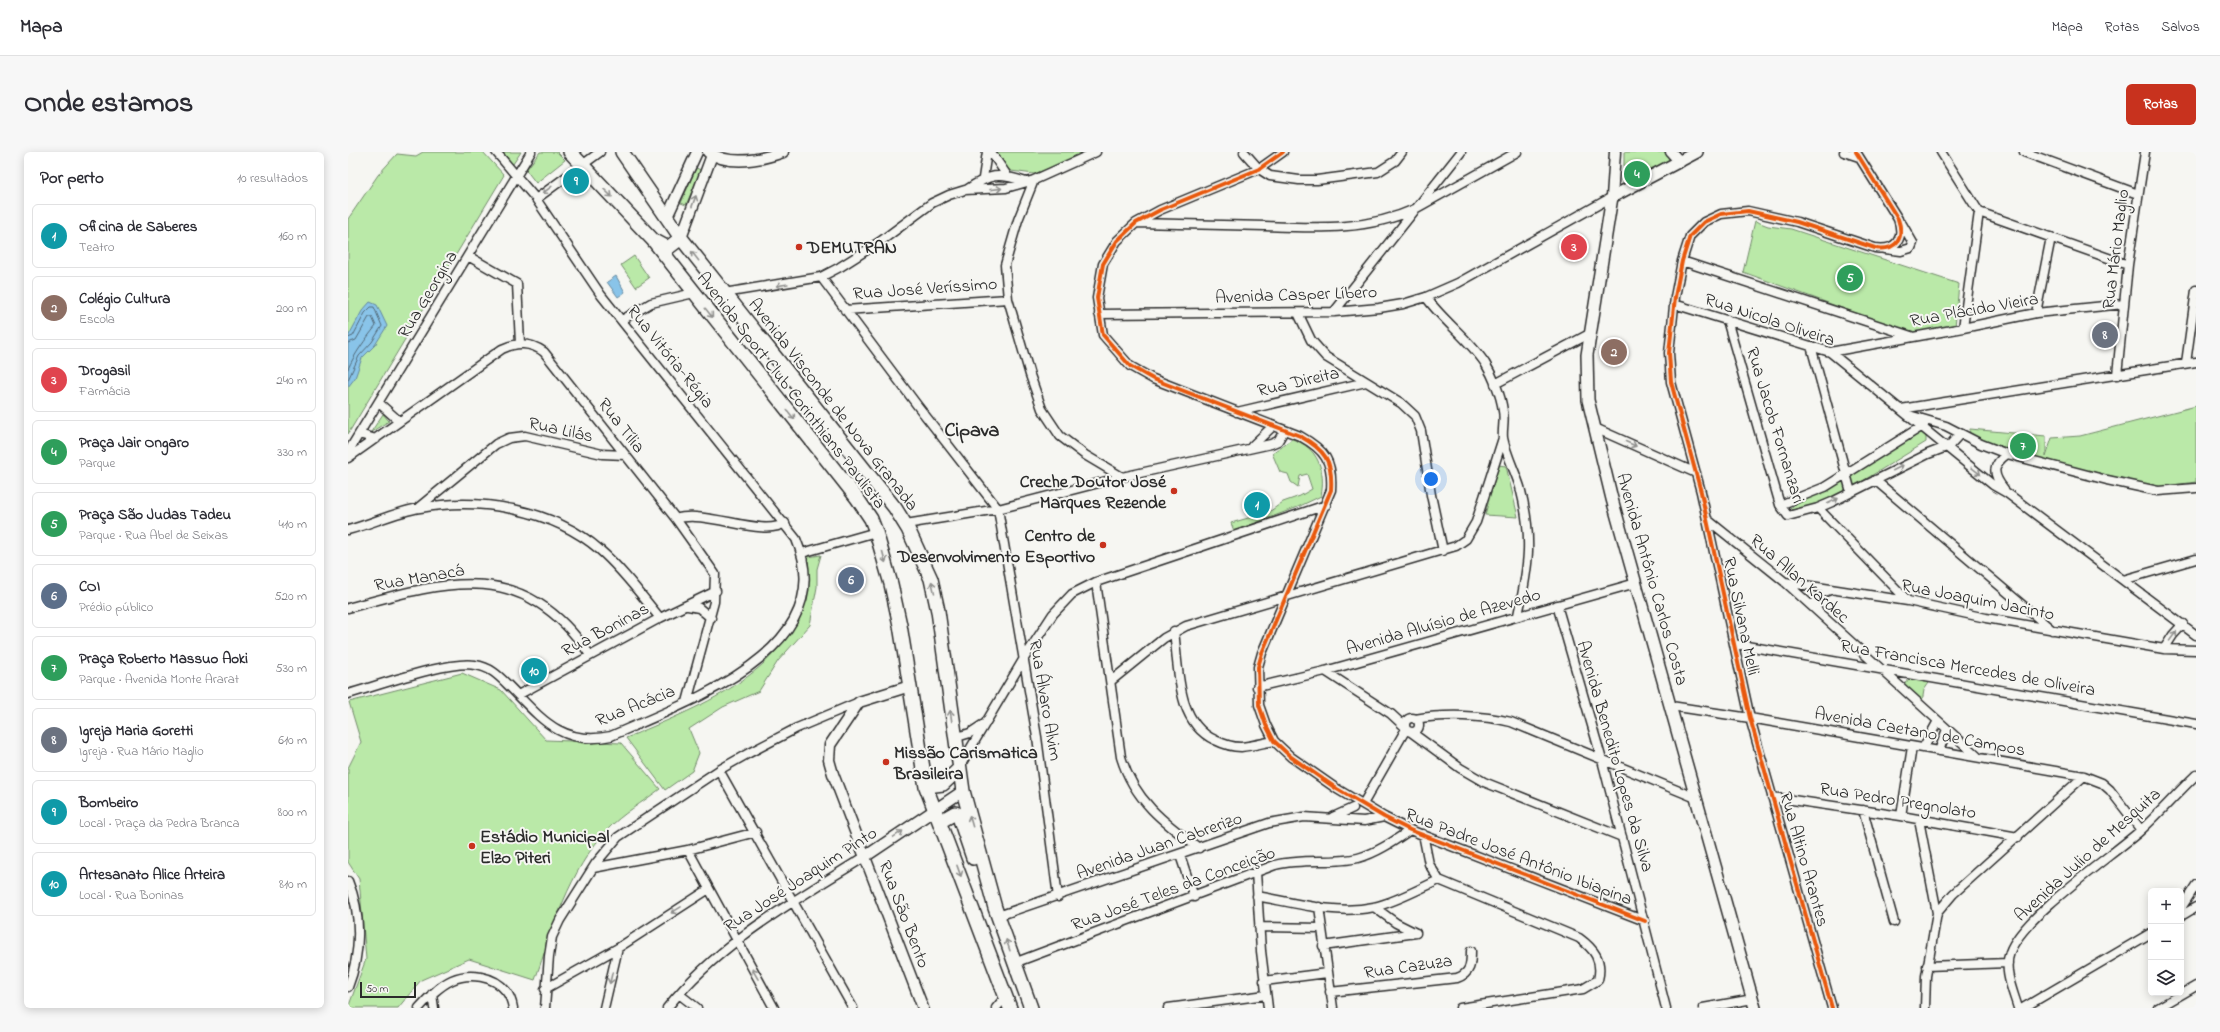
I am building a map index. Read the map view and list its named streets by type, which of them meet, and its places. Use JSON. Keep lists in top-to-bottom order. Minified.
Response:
{"streets":{"main road":["Avenida Sport Club Corinthians Paulista","Avenida Visconde de Nova Granada","Avenida Antônio Carlos Costa"],"street":["Rua Mário Maglio","Rua José Veríssimo","Rua Georgina","Avenida Casper Líbero","Rua Plácido Vieira","Rua Nicola Oliveira","Rua Vitória-Régia","Rua Direita","Rua Tília","Rua Jacob Fornanzari","Rua Lilás","Rua Manacá","Rua Allan Kardec","Rua Joaquim Jacinto","Rua Silvana Melli","Avenida Aluísio de Azevedo","Rua Boninas","Rua Francisca Mercedes de Oliveira","Rua Álvaro Alvim","Rua Acácia","Avenida Caetano de Campos","Avenida Benedito Lopes da Silva","Rua Pedro Pregnolato","Avenida Juan Cabrerizo","Avenida Julio de Mesquita","Rua Padre José Antônio Ibiapina","Rua Altino Arantes","Rua José Joaquim Pinto","Rua José Teles da Conceição","Rua São Bento","Rua Cazuza"]},"crossings":[["Rua Mário Maglio","Rua Plácido Vieira"],["Rua Georgina","Rua Vitória-Régia"],["Avenida Casper Líbero","Avenida Antônio Carlos Costa"],["Rua Plácido Vieira","Rua Nicola Oliveira"],["Rua Nicola Oliveira","Rua Jacob Fornanzari"],["Rua Nicola Oliveira","Rua Silvana Melli"],["Rua Vitória-Régia","Rua Acácia"],["Avenida Sport Club Corinthians Paulista","Rua José Joaquim Pinto"],["Avenida Visconde de Nova Granada","Avenida Juan Cabrerizo"],["Avenida Visconde de Nova Granada","Rua José Joaquim Pinto"],["Avenida Visconde de Nova Granada","Rua José Teles da Conceição"],["Rua Tília","Rua Lilás"],["Rua Tília","Rua Boninas"],["Rua Tília","Rua Acácia"],["Rua Manacá","Rua Boninas"],["Rua Allan Kardec","Rua Joaquim Jacinto"],["Rua Allan Kardec","Rua Silvana Melli"],["Rua Allan Kardec","Rua Francisca Mercedes de Oliveira"],["Rua Allan Kardec","Avenida Caetano de Campos"],["Avenida Antônio Carlos Costa","Avenida Aluísio de Azevedo"],["Avenida Antônio Carlos Costa","Avenida Caetano de Campos"],["Rua Silvana Melli","Rua Francisca Mercedes de Oliveira"],["Rua Silvana Melli","Avenida Caetano de Campos"],["Rua Silvana Melli","Rua Altino Arantes"],["Avenida Aluísio de Azevedo","Avenida Benedito Lopes da Silva"],["Rua Boninas","Rua Acácia"],["Rua Álvaro Alvim","Avenida Juan Cabrerizo"],["Avenida Caetano de Campos","Avenida Julio de Mesquita"],["Avenida Caetano de Campos","Rua Altino Arantes"],["Avenida Benedito Lopes da Silva","Rua Padre José Antônio Ibiapina"],["Rua Pedro Pregnolato","Rua Altino Arantes"],["Avenida Juan Cabrerizo","Rua Padre José Antônio Ibiapina"],["Rua Padre José Antônio Ibiapina","Rua José Teles da Conceição"],["Rua José Joaquim Pinto","Rua São Bento"]],"one_way":["Avenida Sport Club Corinthians Paulista","Avenida Visconde de Nova Granada"],"districts":["Cipava"],"places":["DEMUTRAN","Creche Doutor José Marques Rezende","Centro de Desenvolvimento Esportivo","Missão Carismatica Brasileira","Estádio Municipal Elzo Piteri"],"scale_bar":"50 m","page":{"header":"Mapa","nav":["Mapa","Rotas","Salvos"],"title":"Onde estamos","buttons":"Rotas","heading":["Por perto","10 resultados"],"pins":["4","9","3","5","8","2","7","1","6","10"],"list":[{"mark":"1","name":"Oficina de Saberes","note":"Teatro","value":"160 m"},{"mark":"2","name":"Colégio Cultura","note":"Escola","value":"200 m"},{"mark":"3","name":"Drogasil","note":"Farmácia","value":"240 m"},{"mark":"4","name":"Praça Jair Ongaro","note":"Parque","value":"330 m"},{"mark":"5","name":"Praça São Judas Tadeu","note":"Parque · Rua Abel de Seixas","value":"410 m"},{"mark":"6","name":"COI","note":"Prédio público","value":"520 m"},{"mark":"7","name":"Praça Roberto Massuo Aoki","note":"Parque · Avenida Monte Ararat","value":"530 m"},{"mark":"8","name":"Igreja Maria Goretti","note":"Igreja · Rua Mário Maglio","value":"610 m"},{"mark":"9","name":"Bombeiro","note":"Local · Praça da Pedra Branca","value":"800 m"},{"mark":"10","name":"Artesanato Alice Arteira","note":"Local · Rua Boninas","value":"810 m"}],"map_buttons":["+","−"],"scale":"50 m"}}
